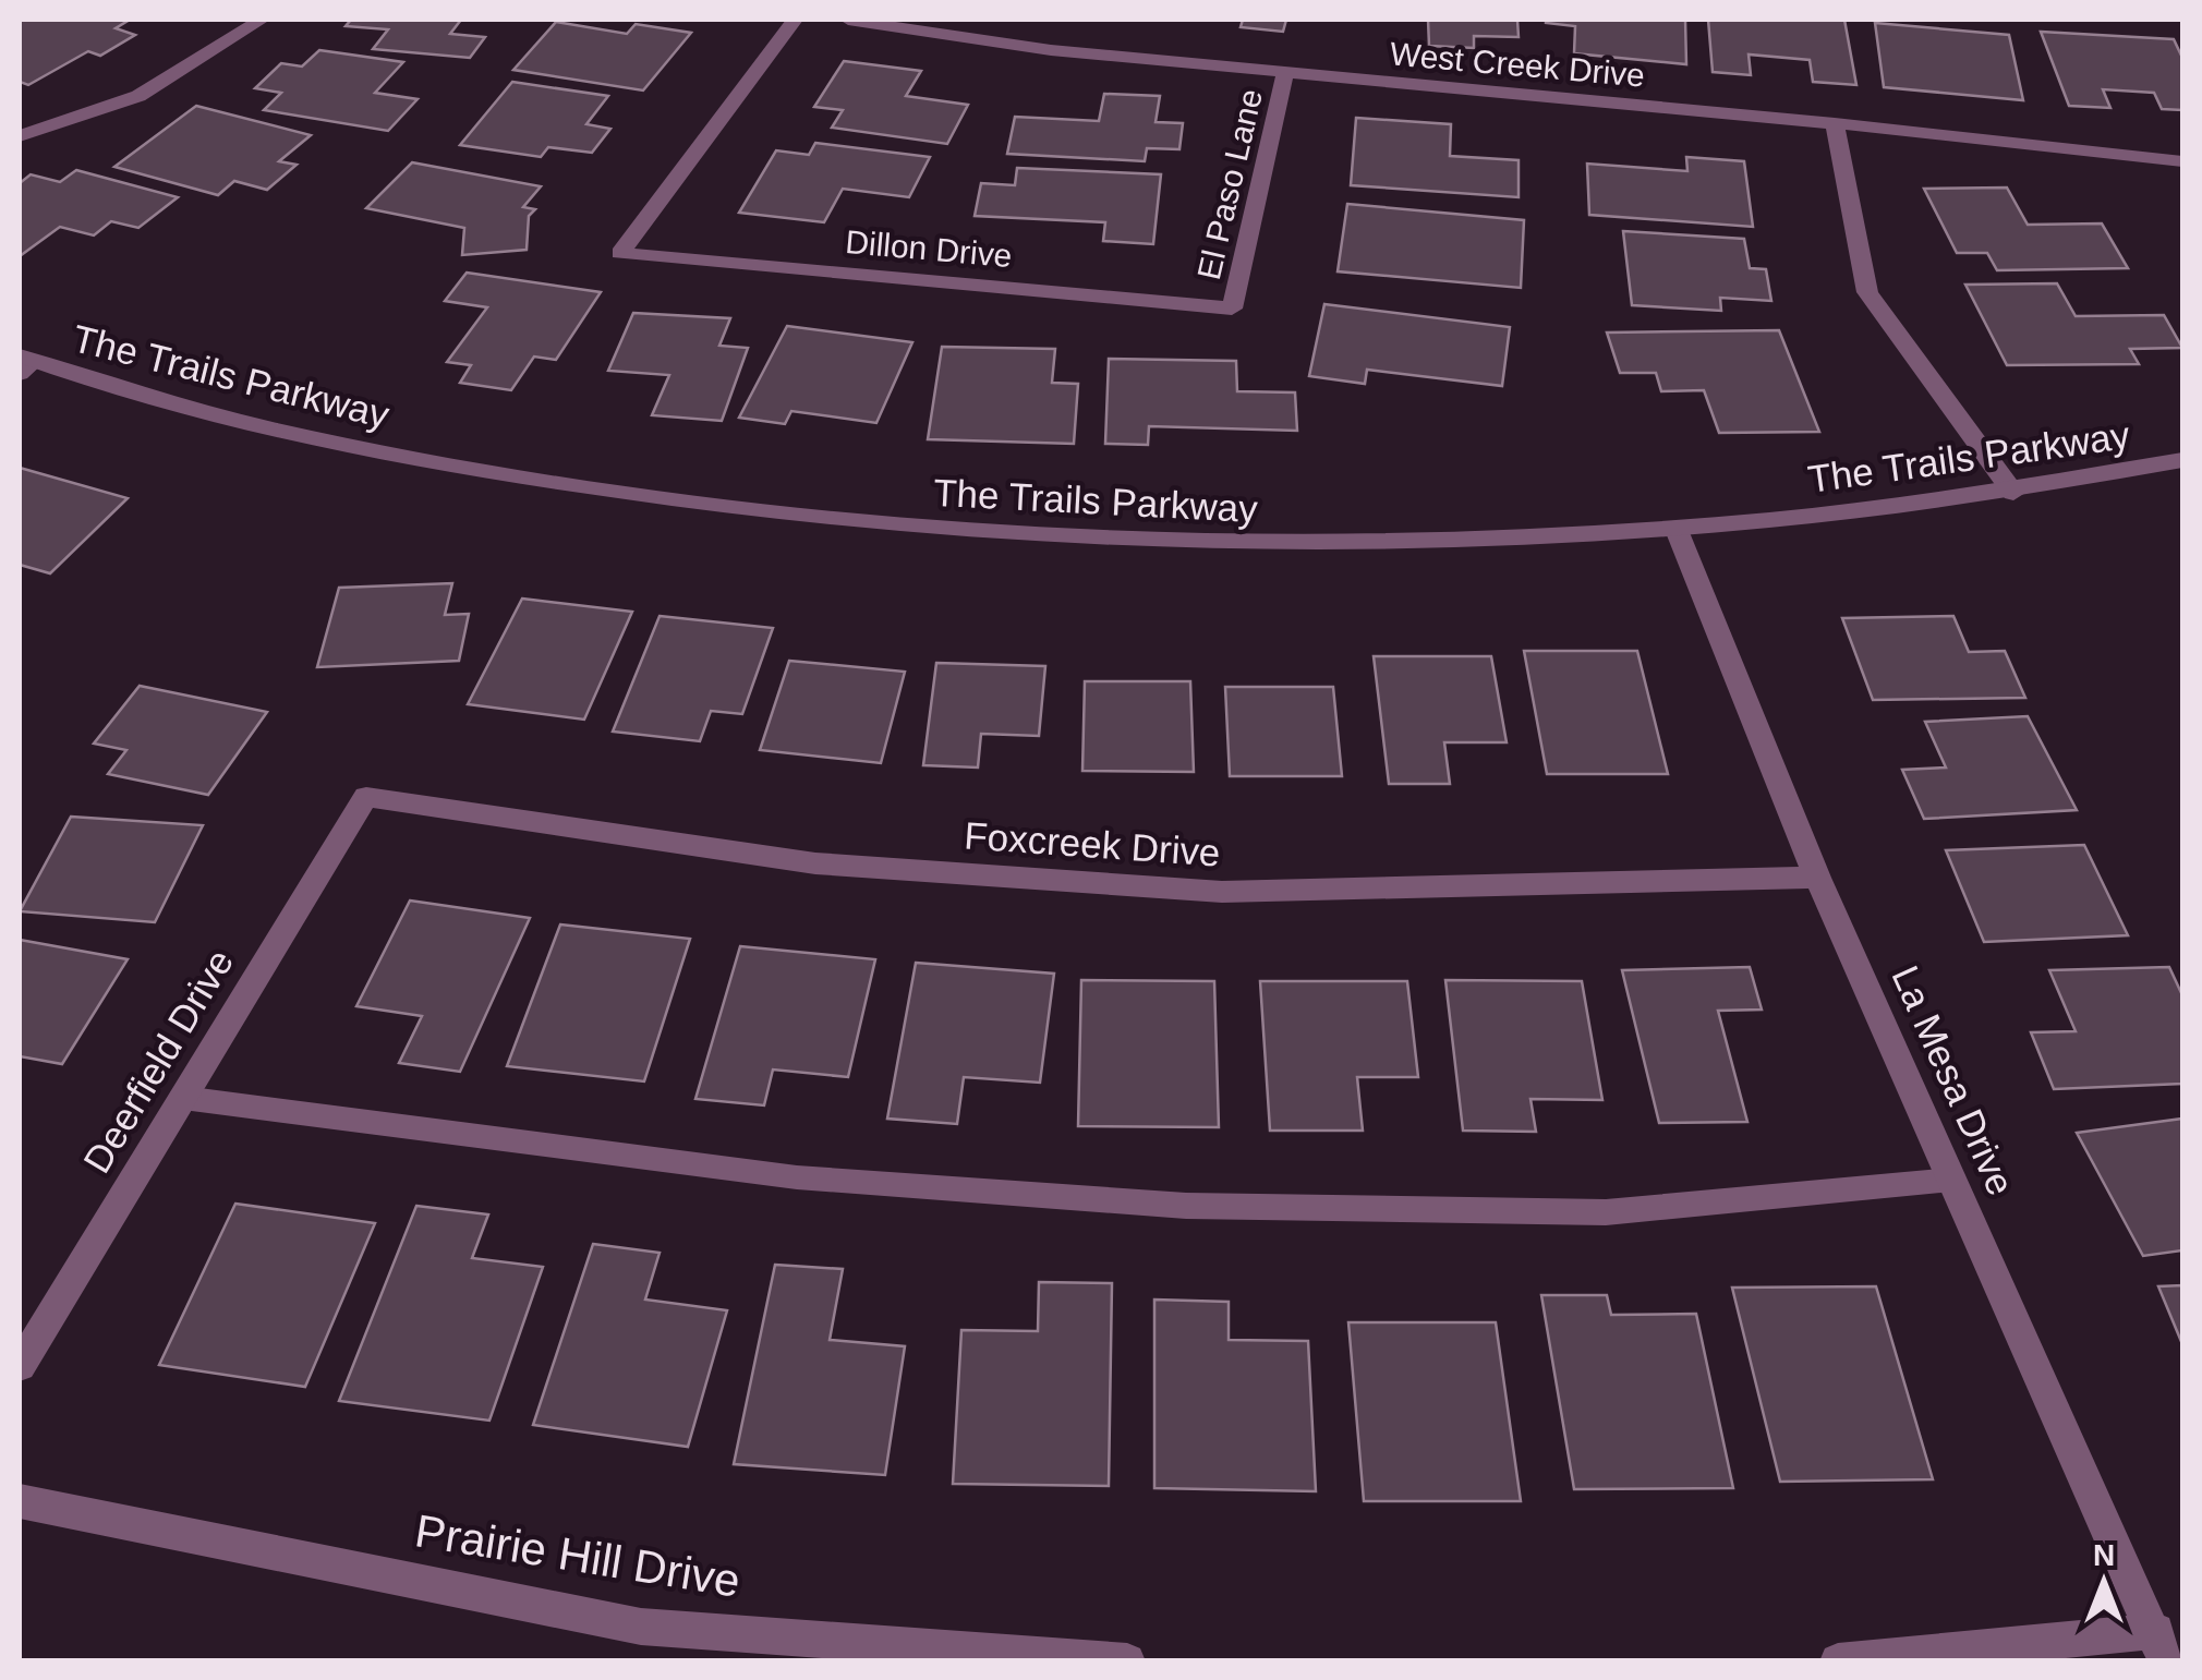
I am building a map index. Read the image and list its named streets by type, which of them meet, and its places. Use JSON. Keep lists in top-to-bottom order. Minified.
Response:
{"streets":{"street":["West Creek Drive","El Paso Lane","Dillon Drive","The Trails Parkway","Foxcreek Drive","Deerfield Drive","La Mesa Drive","Prairie Hill Drive"]},"crossings":[["West Creek Drive","El Paso Lane"],["El Paso Lane","Dillon Drive"],["The Trails Parkway","La Mesa Drive"],["Foxcreek Drive","Deerfield Drive"],["Foxcreek Drive","La Mesa Drive"]],"north":"top"}
